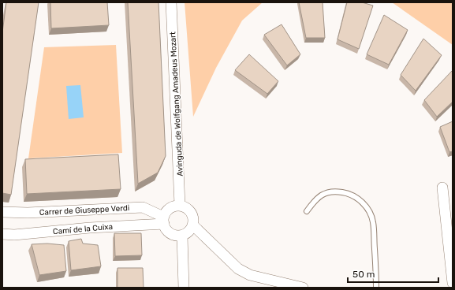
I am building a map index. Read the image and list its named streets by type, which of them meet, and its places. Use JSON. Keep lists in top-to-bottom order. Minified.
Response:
{"streets":{"street":["Avinguda de Wolfgang Amadeus Mozart","Carrer de Giuseppe Verdi","Camí de la Cuixa"]},"crossings":[["Avinguda de Wolfgang Amadeus Mozart","Carrer de Giuseppe Verdi"],["Avinguda de Wolfgang Amadeus Mozart","Camí de la Cuixa"],["Carrer de Giuseppe Verdi","Camí de la Cuixa"]],"scale_bar":"50 m"}
